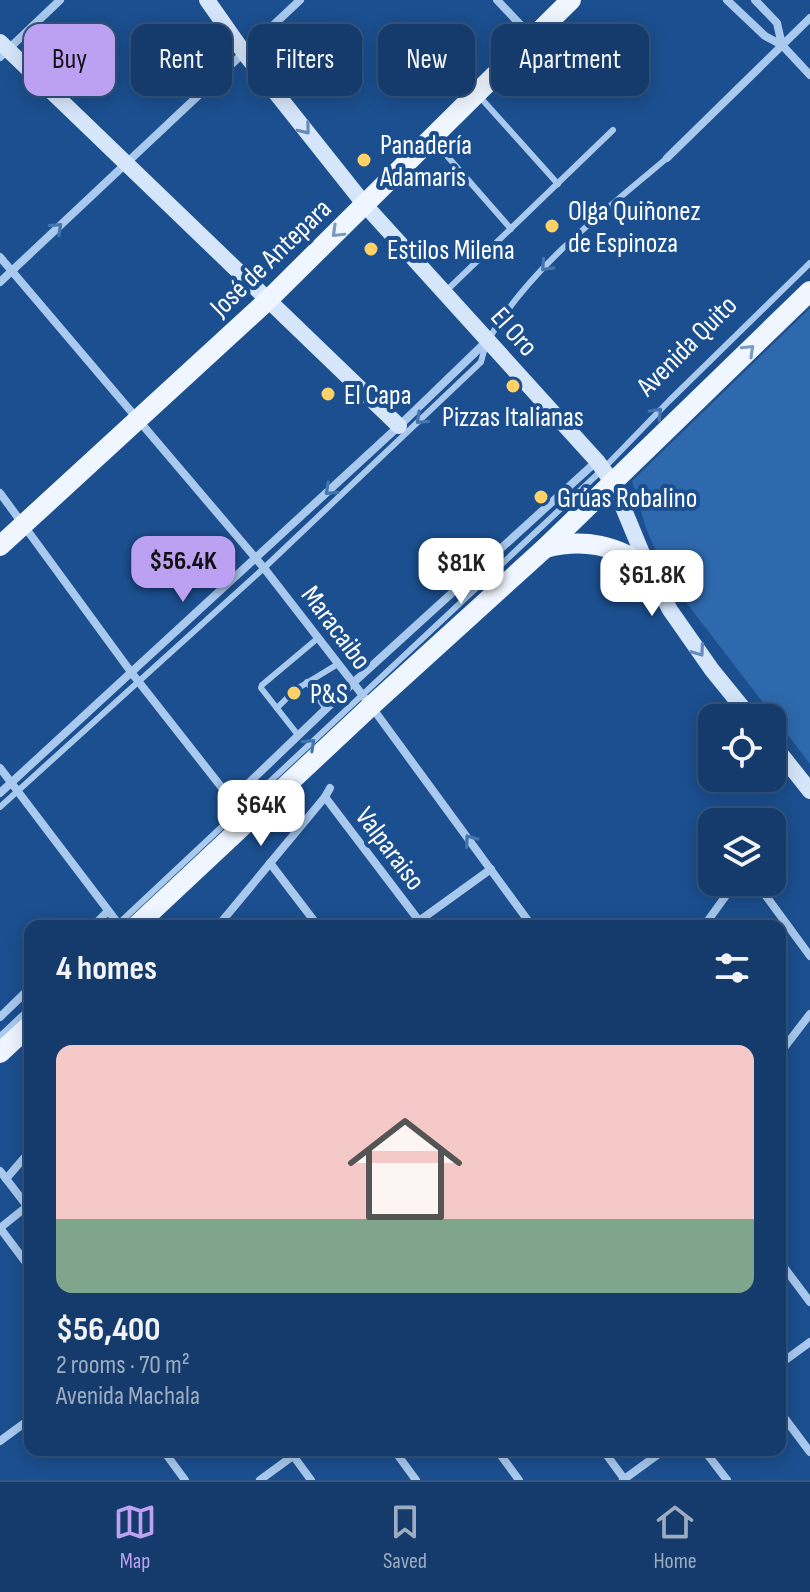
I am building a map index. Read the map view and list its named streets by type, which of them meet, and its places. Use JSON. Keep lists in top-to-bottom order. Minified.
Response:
{"streets":{"main road":["José de Antepara","Avenida Quito"],"street":["El Oro","Maracaibo","Valparaiso"]},"crossings":[["José de Antepara","El Oro"],["José de Antepara","Maracaibo"],["El Oro","Avenida Quito"]],"one_way":["El Oro","Avenida Quito"],"places":["Panadería Adamaris","Olga Quiñonez de Espinoza","Estilos Milena","Pizzas Italianas","El Capa","Grúas Robalino","P&S"],"page":{"chip":["Buy","Rent","Filters","New","Apartment"],"price":["$56.4K","$81K","$61.8K","$64K"],"heading":"4 homes","list":[{"name":"$56,400","note":"2 rooms · 70 m² · Avenida Machala"}],"tabs":["Map","Saved","Home"]}}
